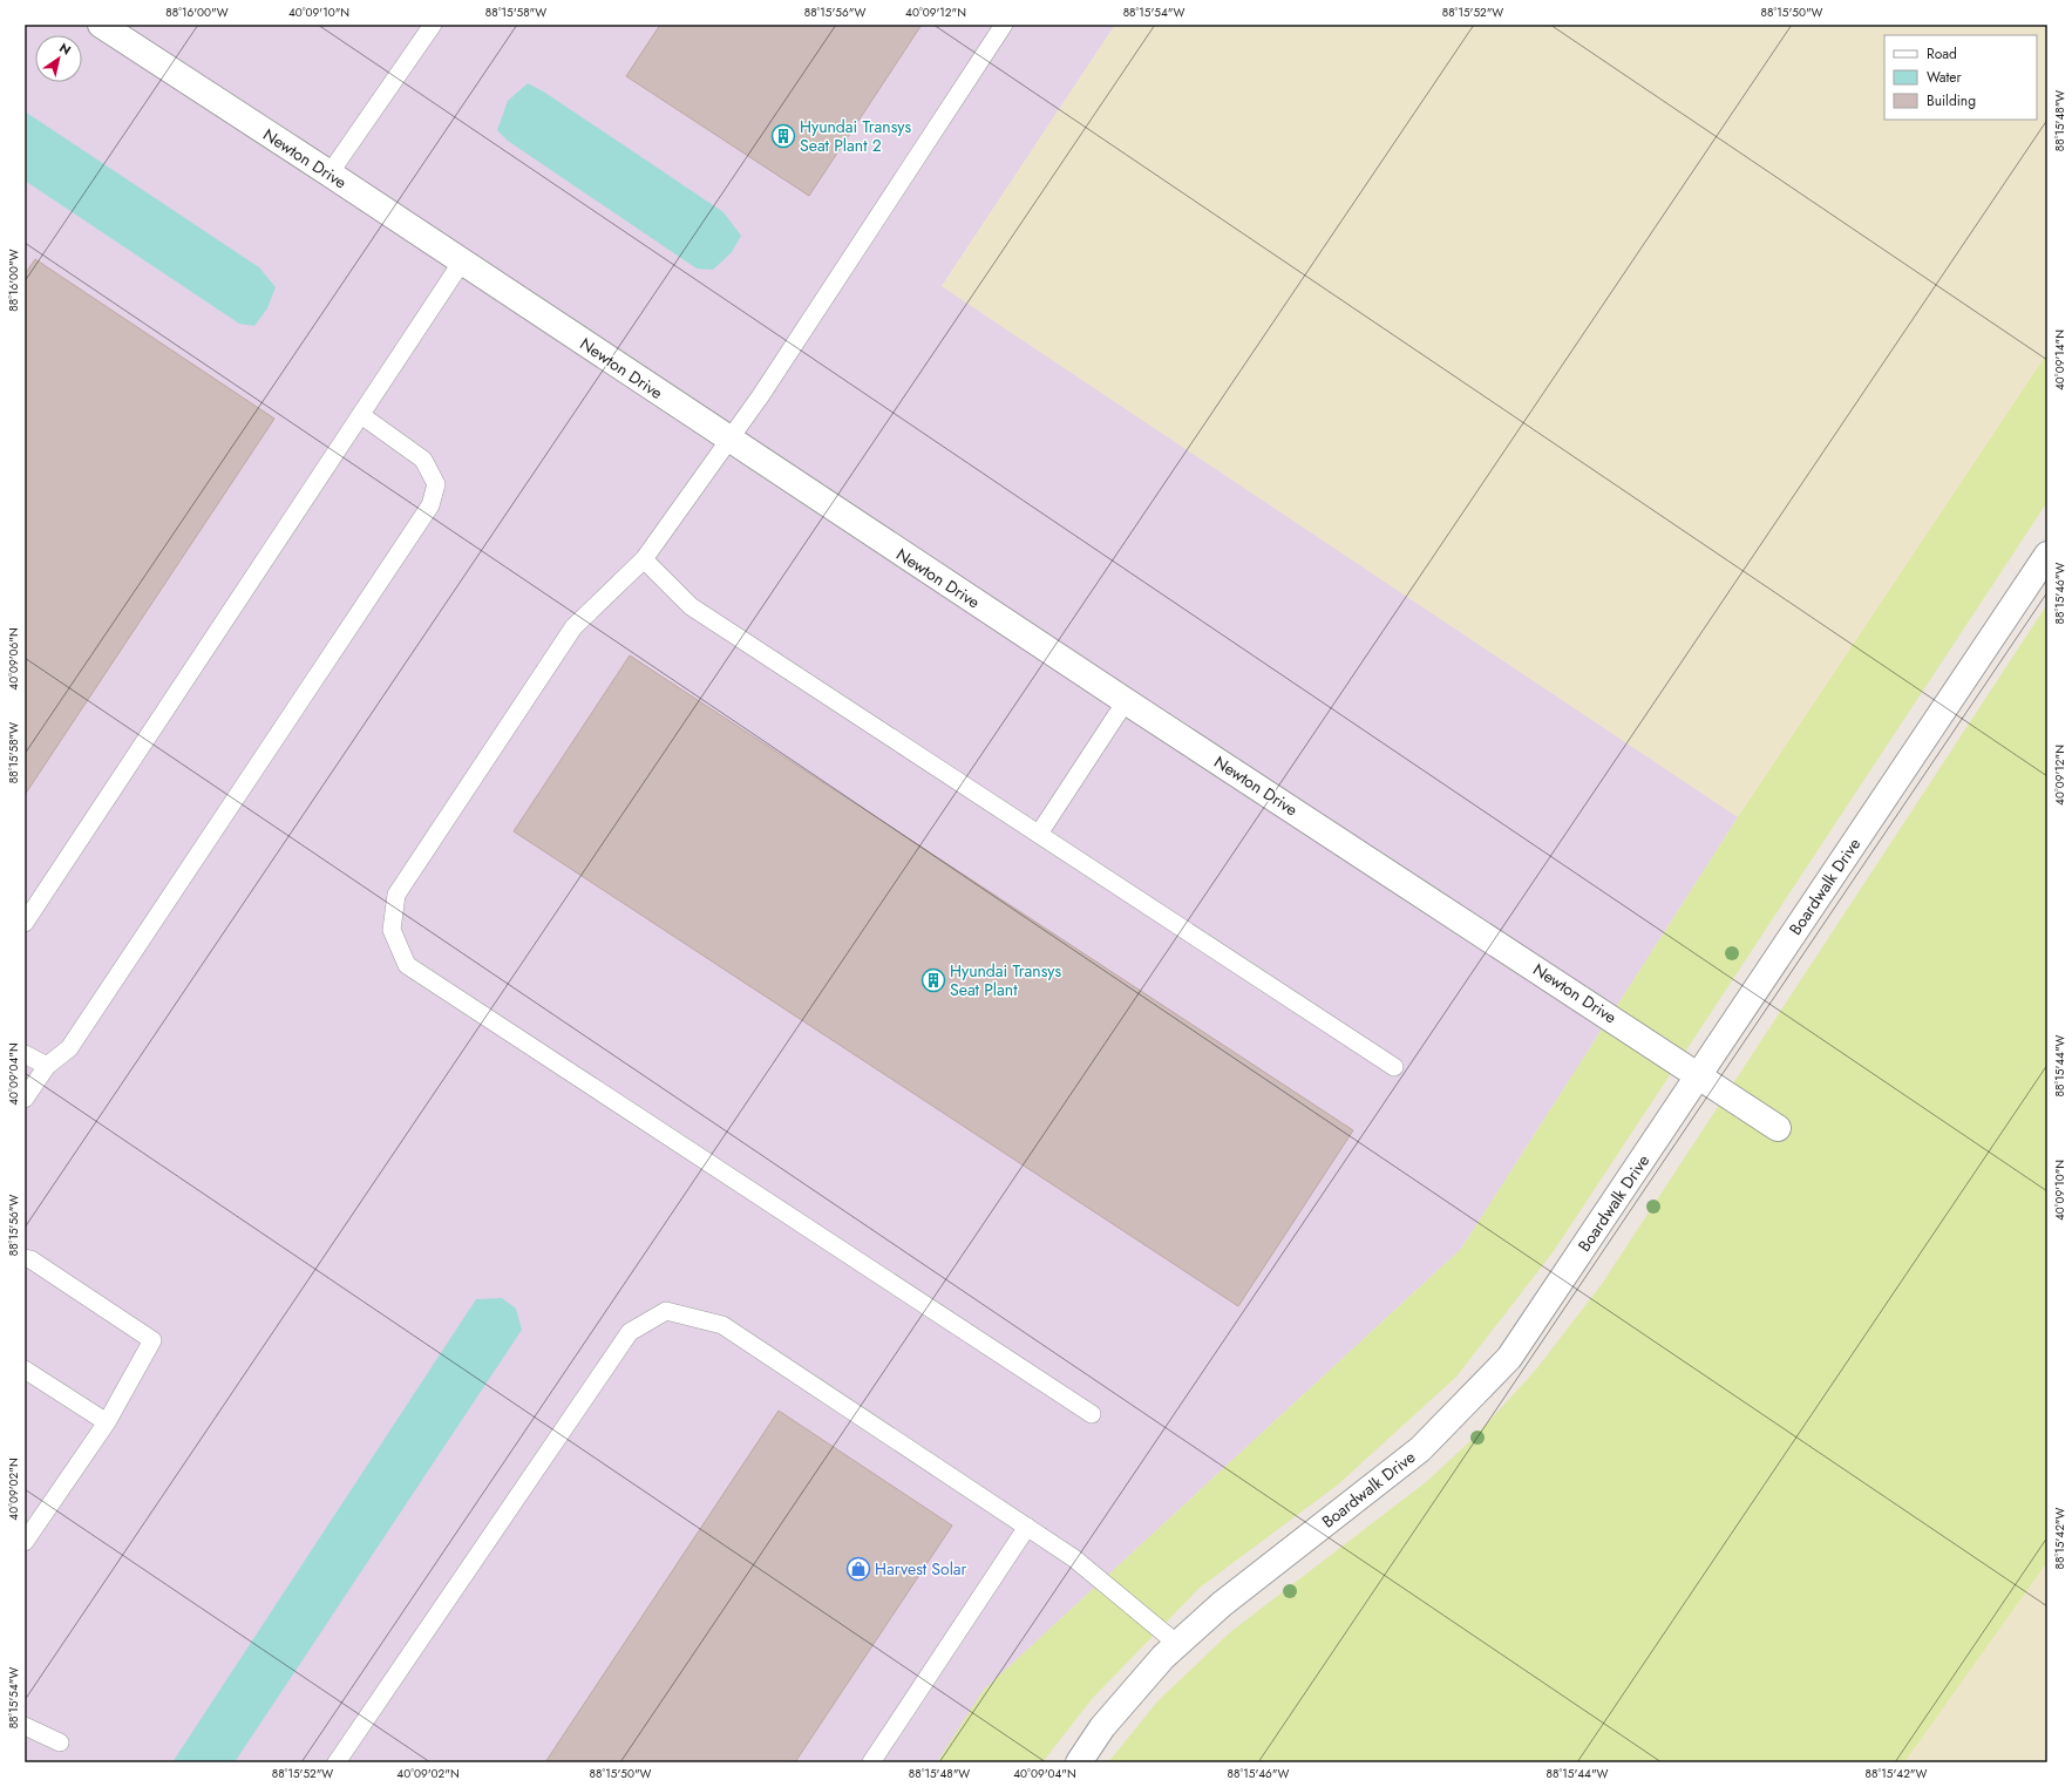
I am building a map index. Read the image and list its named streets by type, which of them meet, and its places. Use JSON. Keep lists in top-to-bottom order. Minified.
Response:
{"streets":{"street":["Newton Drive","Boardwalk Drive"]},"crossings":[["Newton Drive","Boardwalk Drive"]],"places":{"building":["Hyundai Transys Seat Plant 2","Hyundai Transys Seat Plant"],"shop":["Harvest Solar"]},"legend":["Road","Water","Building"],"north":"top right","coordinates":["88°16'00\"W","40°09'10\"N","88°15'58\"W","88°15'56\"W","40°09'12\"N","88°15'54\"W","88°15'52\"W","88°15'50\"W","88°15'48\"W","40°09'14\"N","88°15'46\"W","40°09'06\"N","88°15'44\"W","40°09'04\"N","40°09'02\"N","88°15'42\"W"]}
